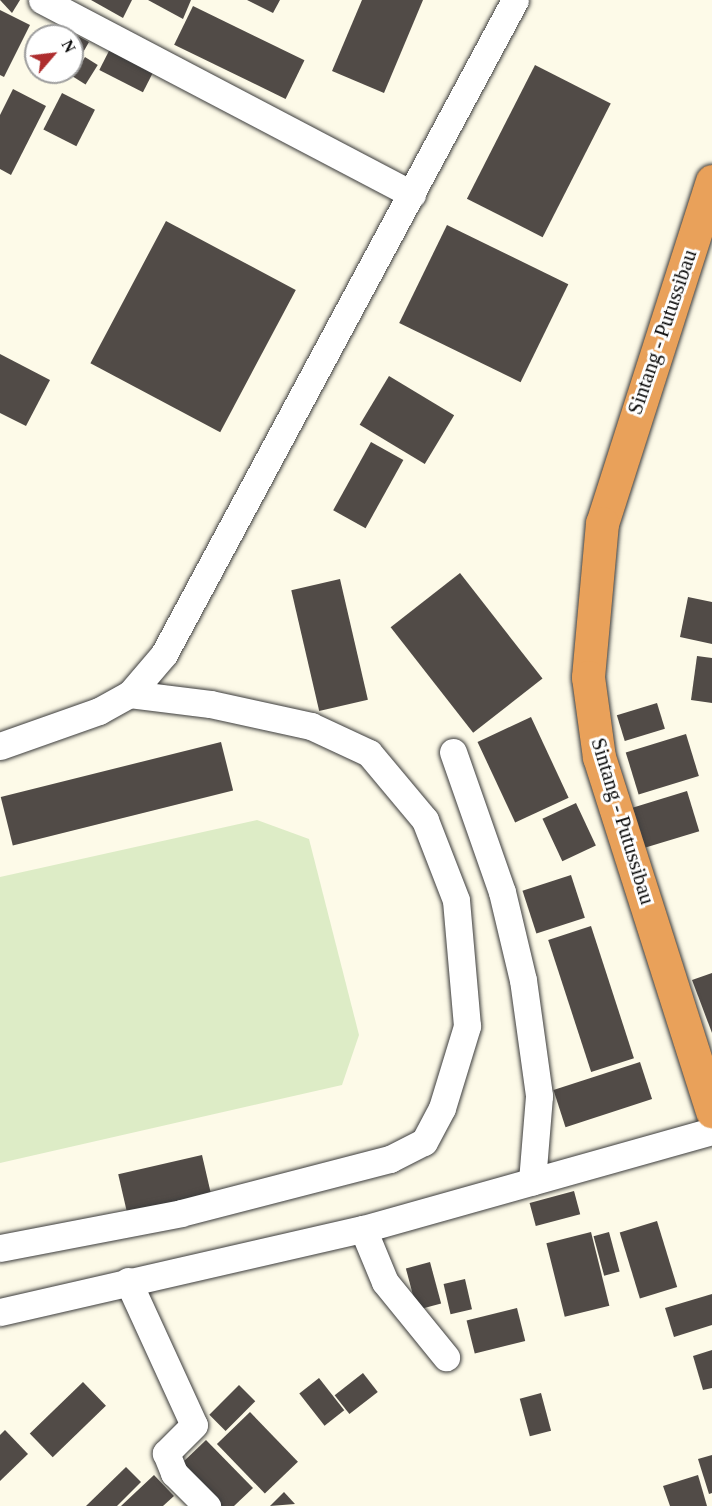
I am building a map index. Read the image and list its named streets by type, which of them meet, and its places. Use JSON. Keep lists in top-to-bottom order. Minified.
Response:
{"streets":{"highway":["Sintang - Putussibau"]},"north":"top right"}
